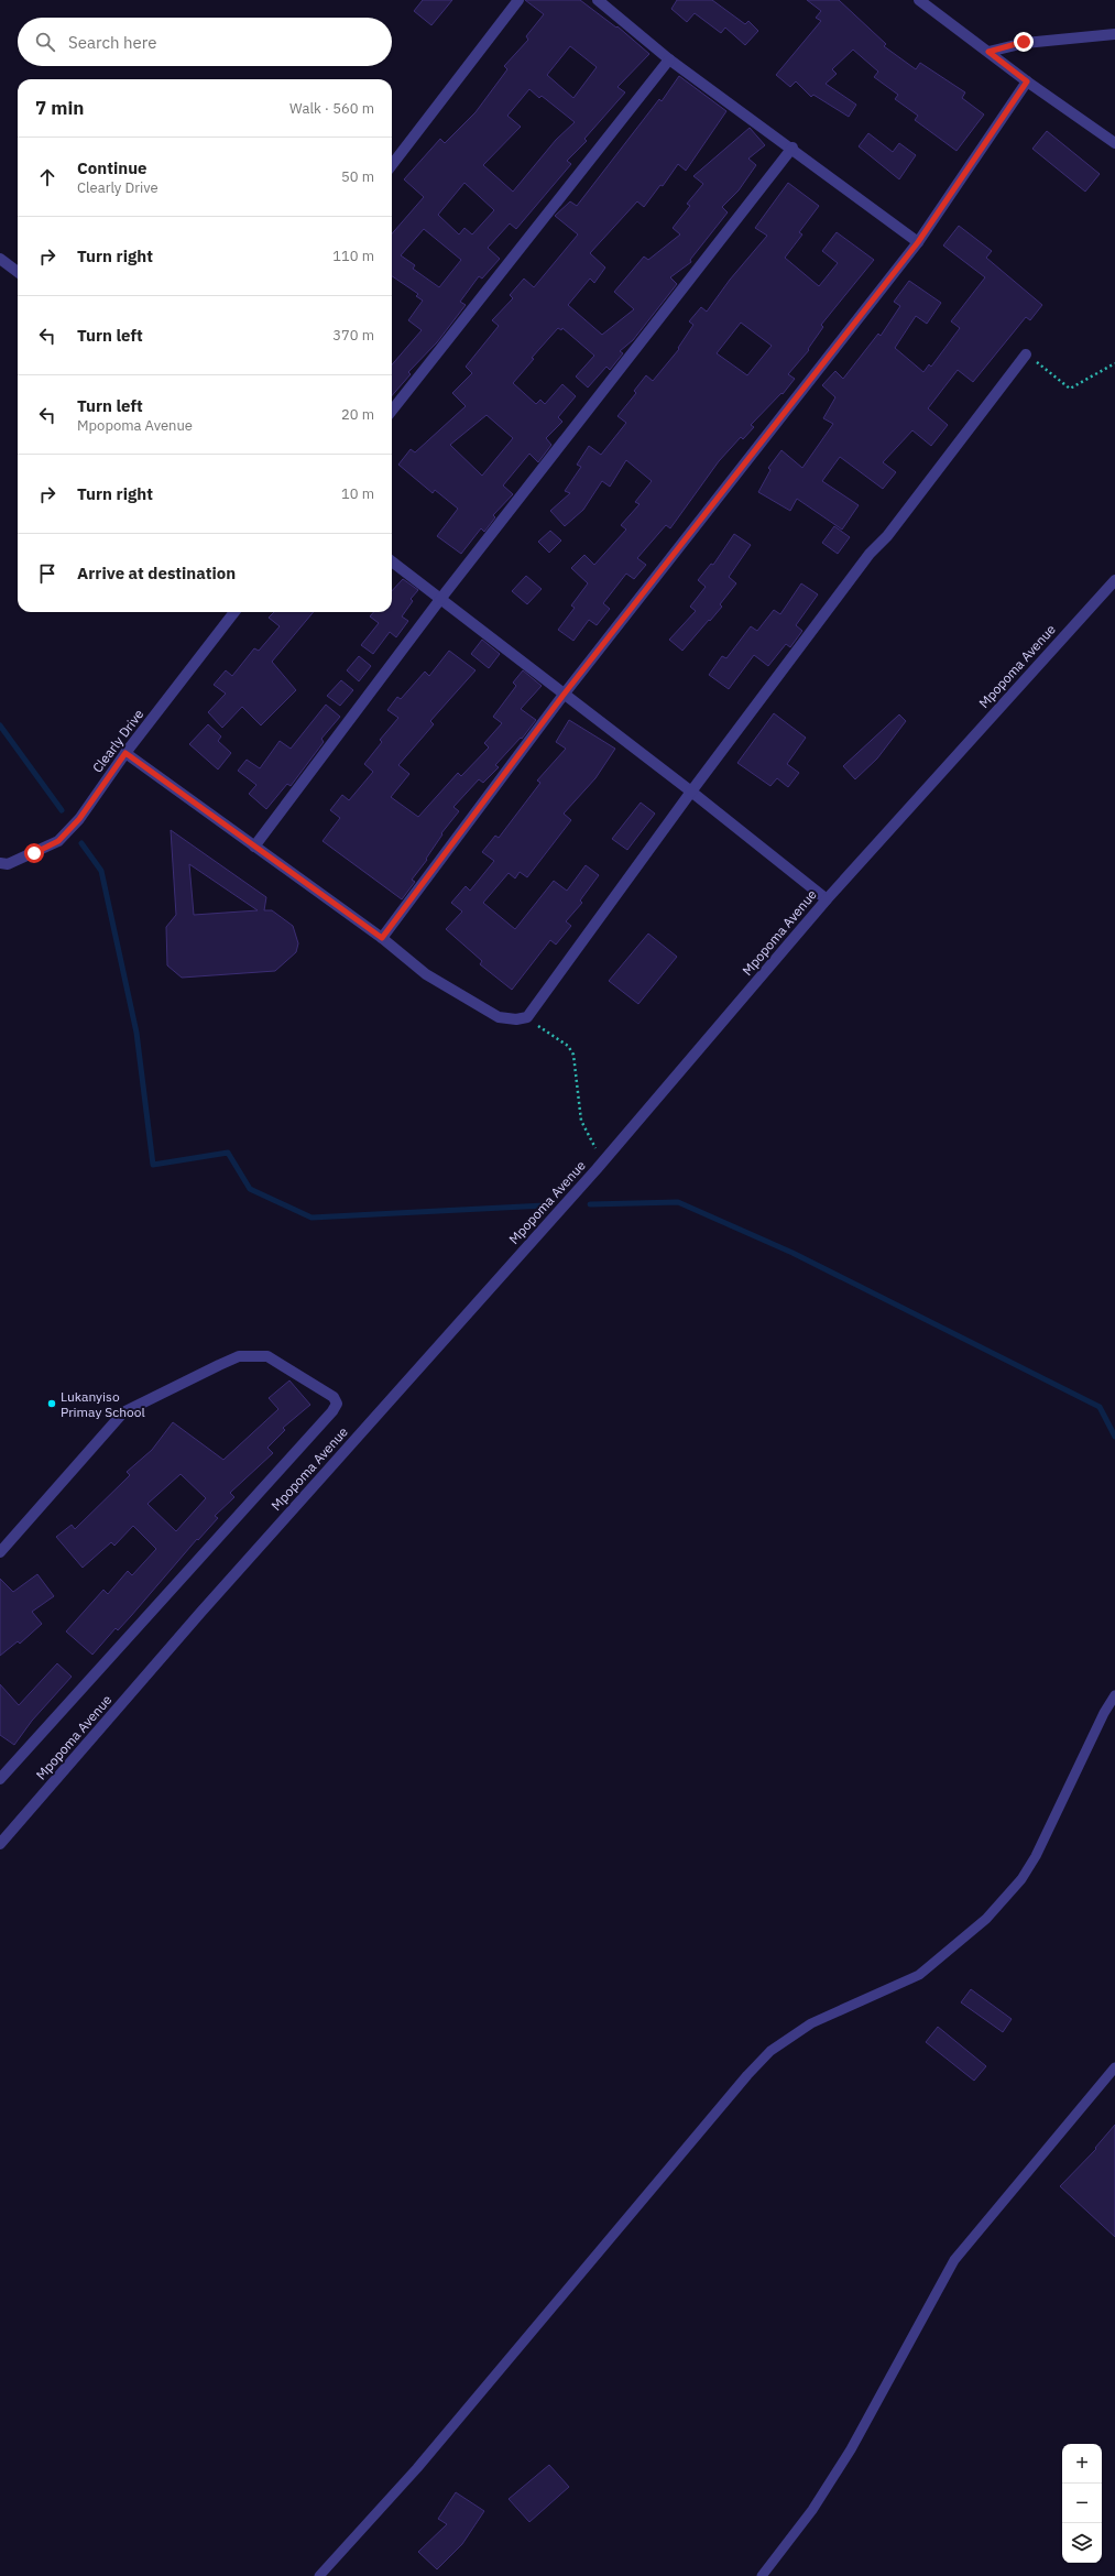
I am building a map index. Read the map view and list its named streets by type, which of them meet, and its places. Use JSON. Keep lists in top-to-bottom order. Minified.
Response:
{"streets":{"street":["Mpopoma Avenue","Clearly Drive"]},"places":["Lukanyiso Primay School"],"page":{"search":"Search here","heading":["7 min","Walk · 560 m"],"list":[["Continue","Clearly Drive","50 m"],["Turn right","110 m"],["Turn left","370 m"],["Turn left","Mpopoma Avenue","20 m"],["Turn right","10 m"],"Arrive at destination"],"map_buttons":["+","−"]}}
